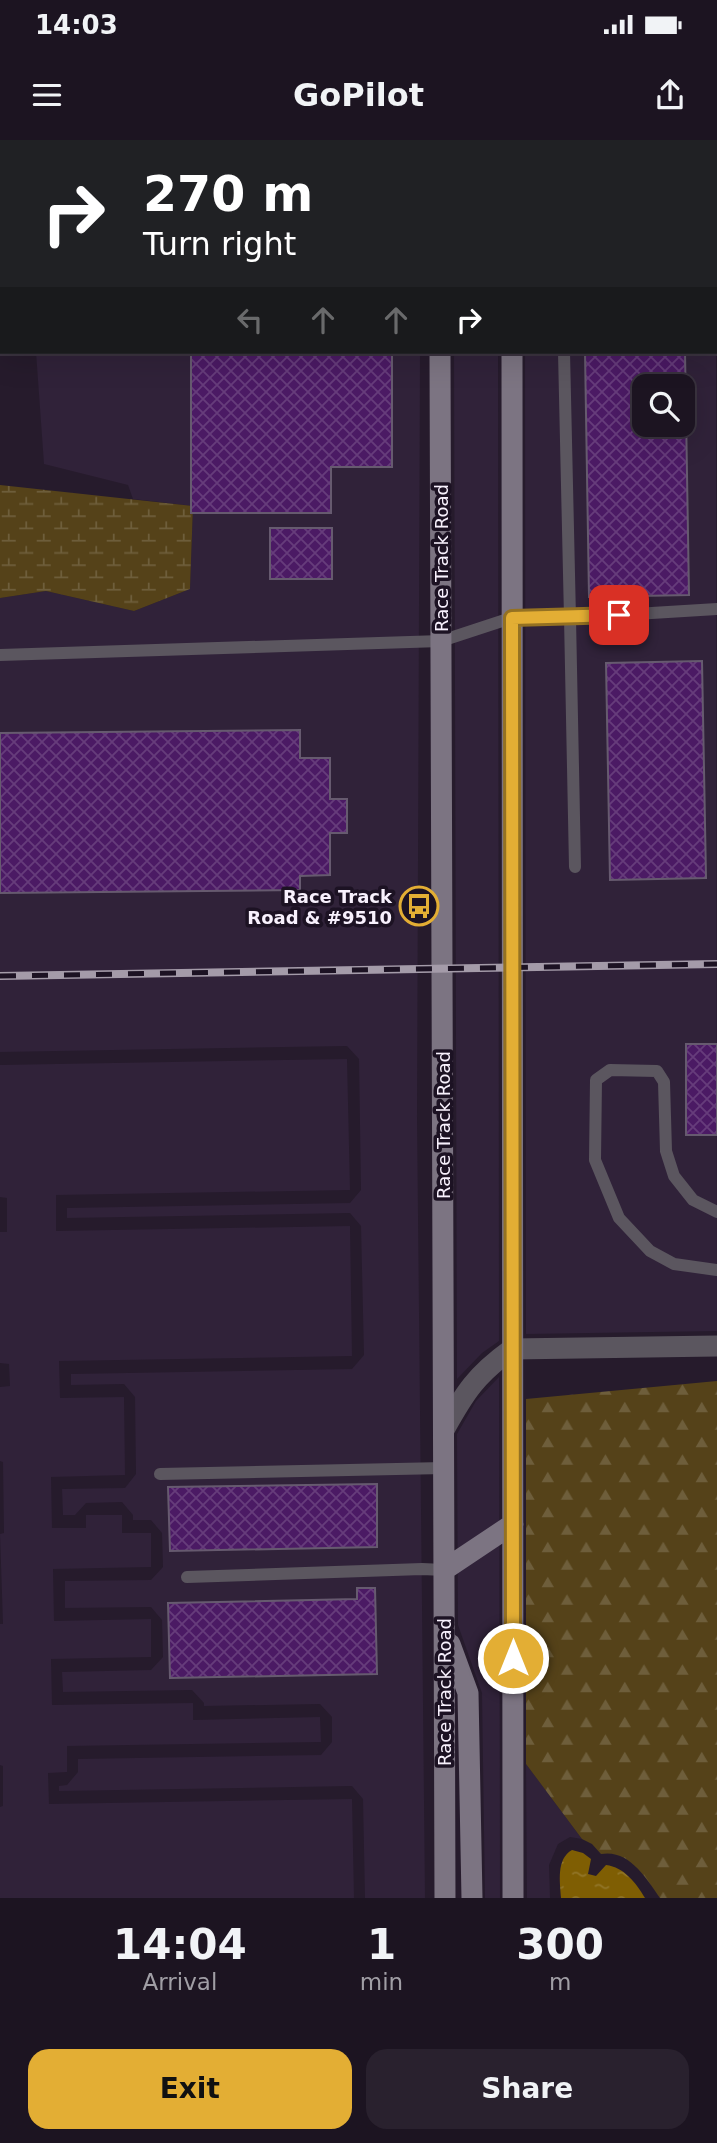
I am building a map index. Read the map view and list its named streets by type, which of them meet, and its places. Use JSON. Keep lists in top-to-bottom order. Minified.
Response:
{"streets":{"main road":["Race Track Road"]},"places":{"bus stop":["Race Track Road & #9510"]},"page":{"status":"14:03","header":"GoPilot","turn":["270 m","Turn right"],"eta":["14:04","Arrival","1","min","300","m"],"buttons":["Exit","Share"]}}
